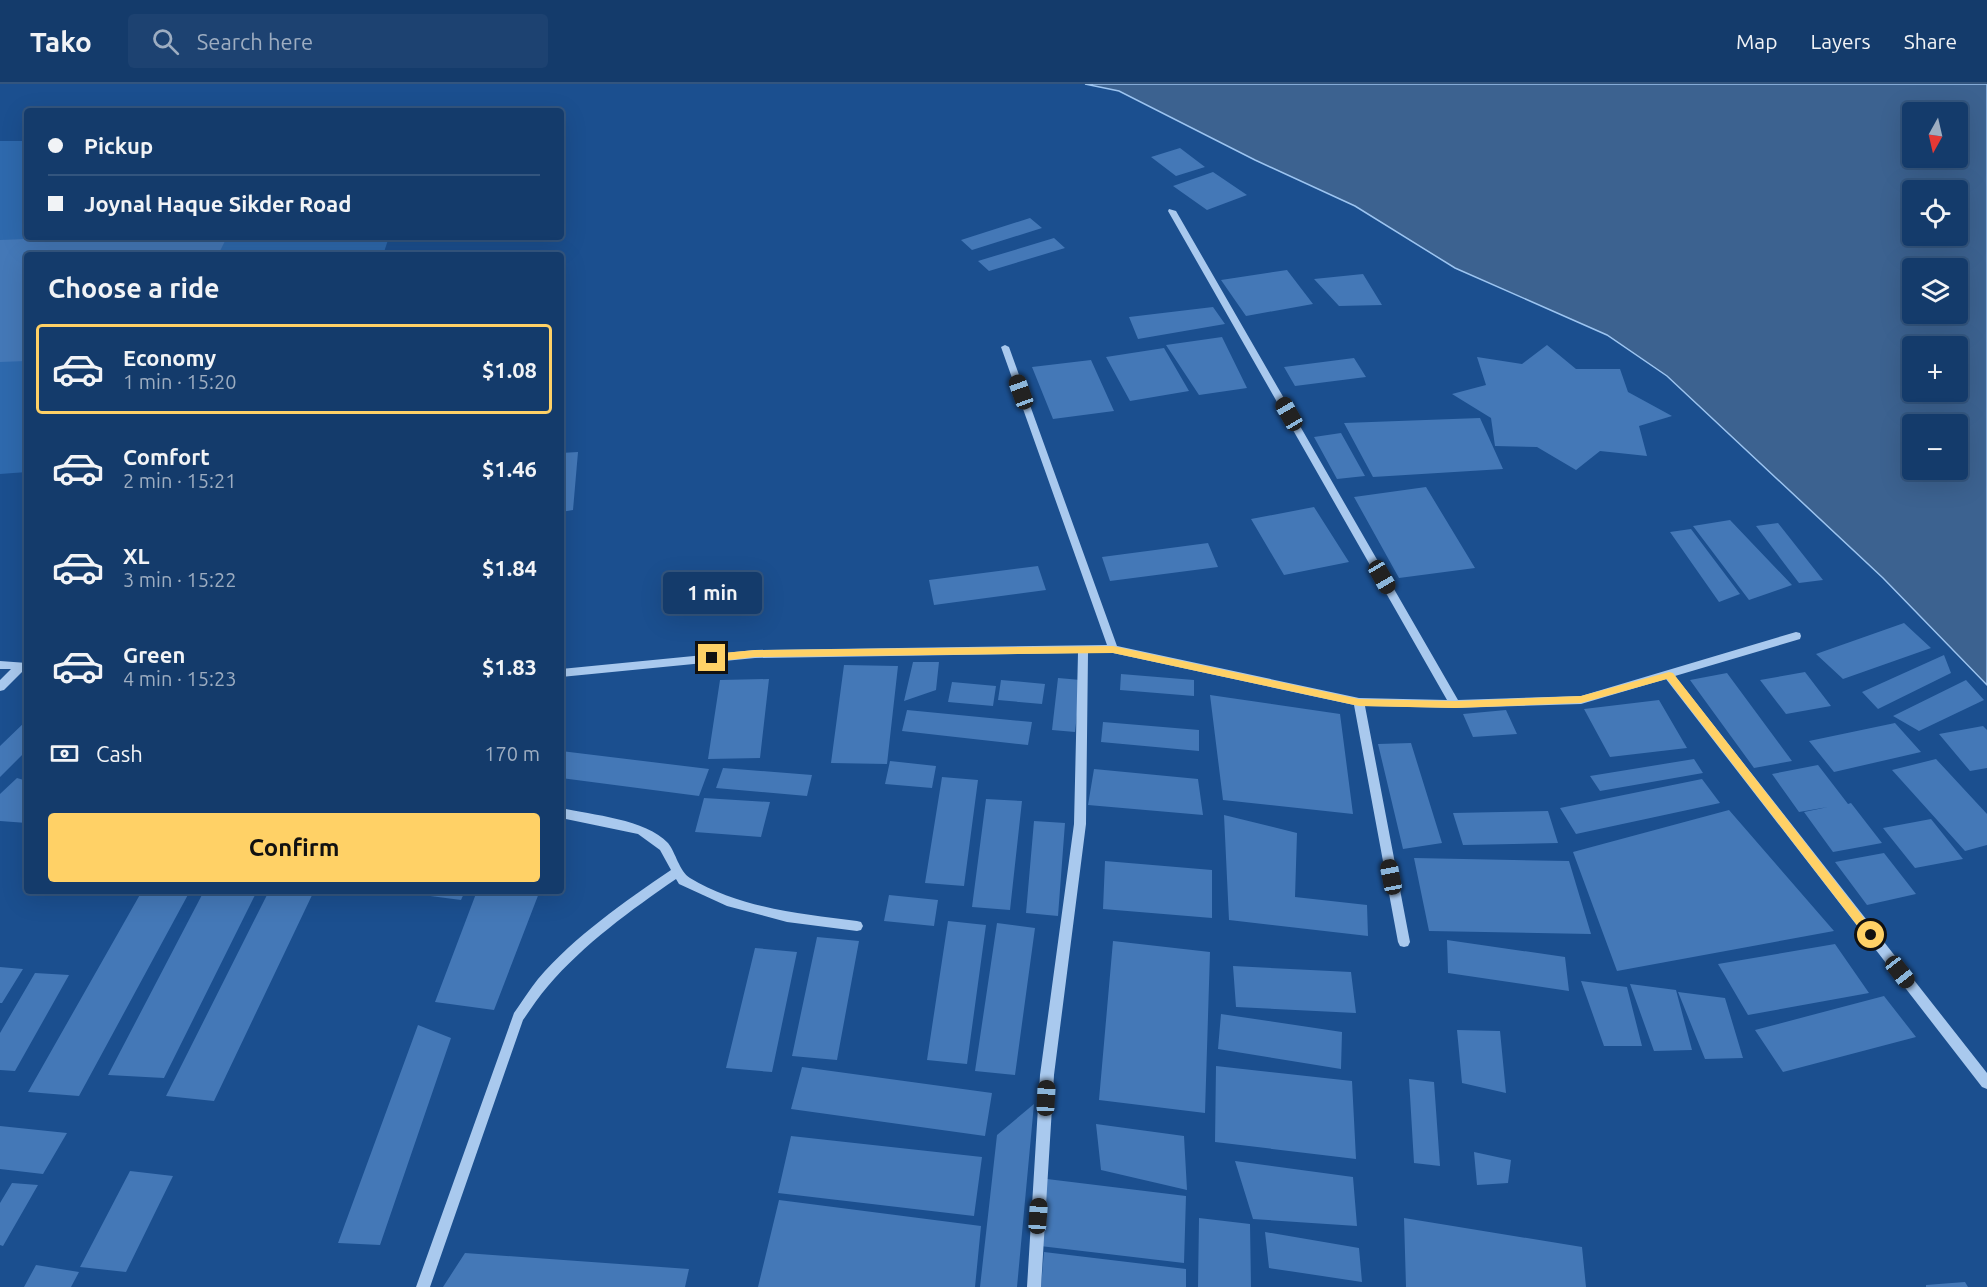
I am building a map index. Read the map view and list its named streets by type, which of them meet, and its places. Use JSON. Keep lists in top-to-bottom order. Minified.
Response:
{"north":"bottom","page":{"header":"Tako","search":"Search here","nav":["Map","Layers","Share"],"map_buttons":["+","−"],"banner":["Pickup","Joynal Haque Sikder Road"],"heading":"Choose a ride","list":[{"name":"Economy","note":"1 min · 15:20","value":"$1.08"},{"name":"Comfort","note":"2 min · 15:21","value":"$1.46"},{"name":"XL","note":"3 min · 15:22","value":"$1.84"},{"name":"Green","note":"4 min · 15:23","value":"$1.83"}],"bubble":"1 min","pay":["Cash","170 m"],"buttons":"Confirm"}}
